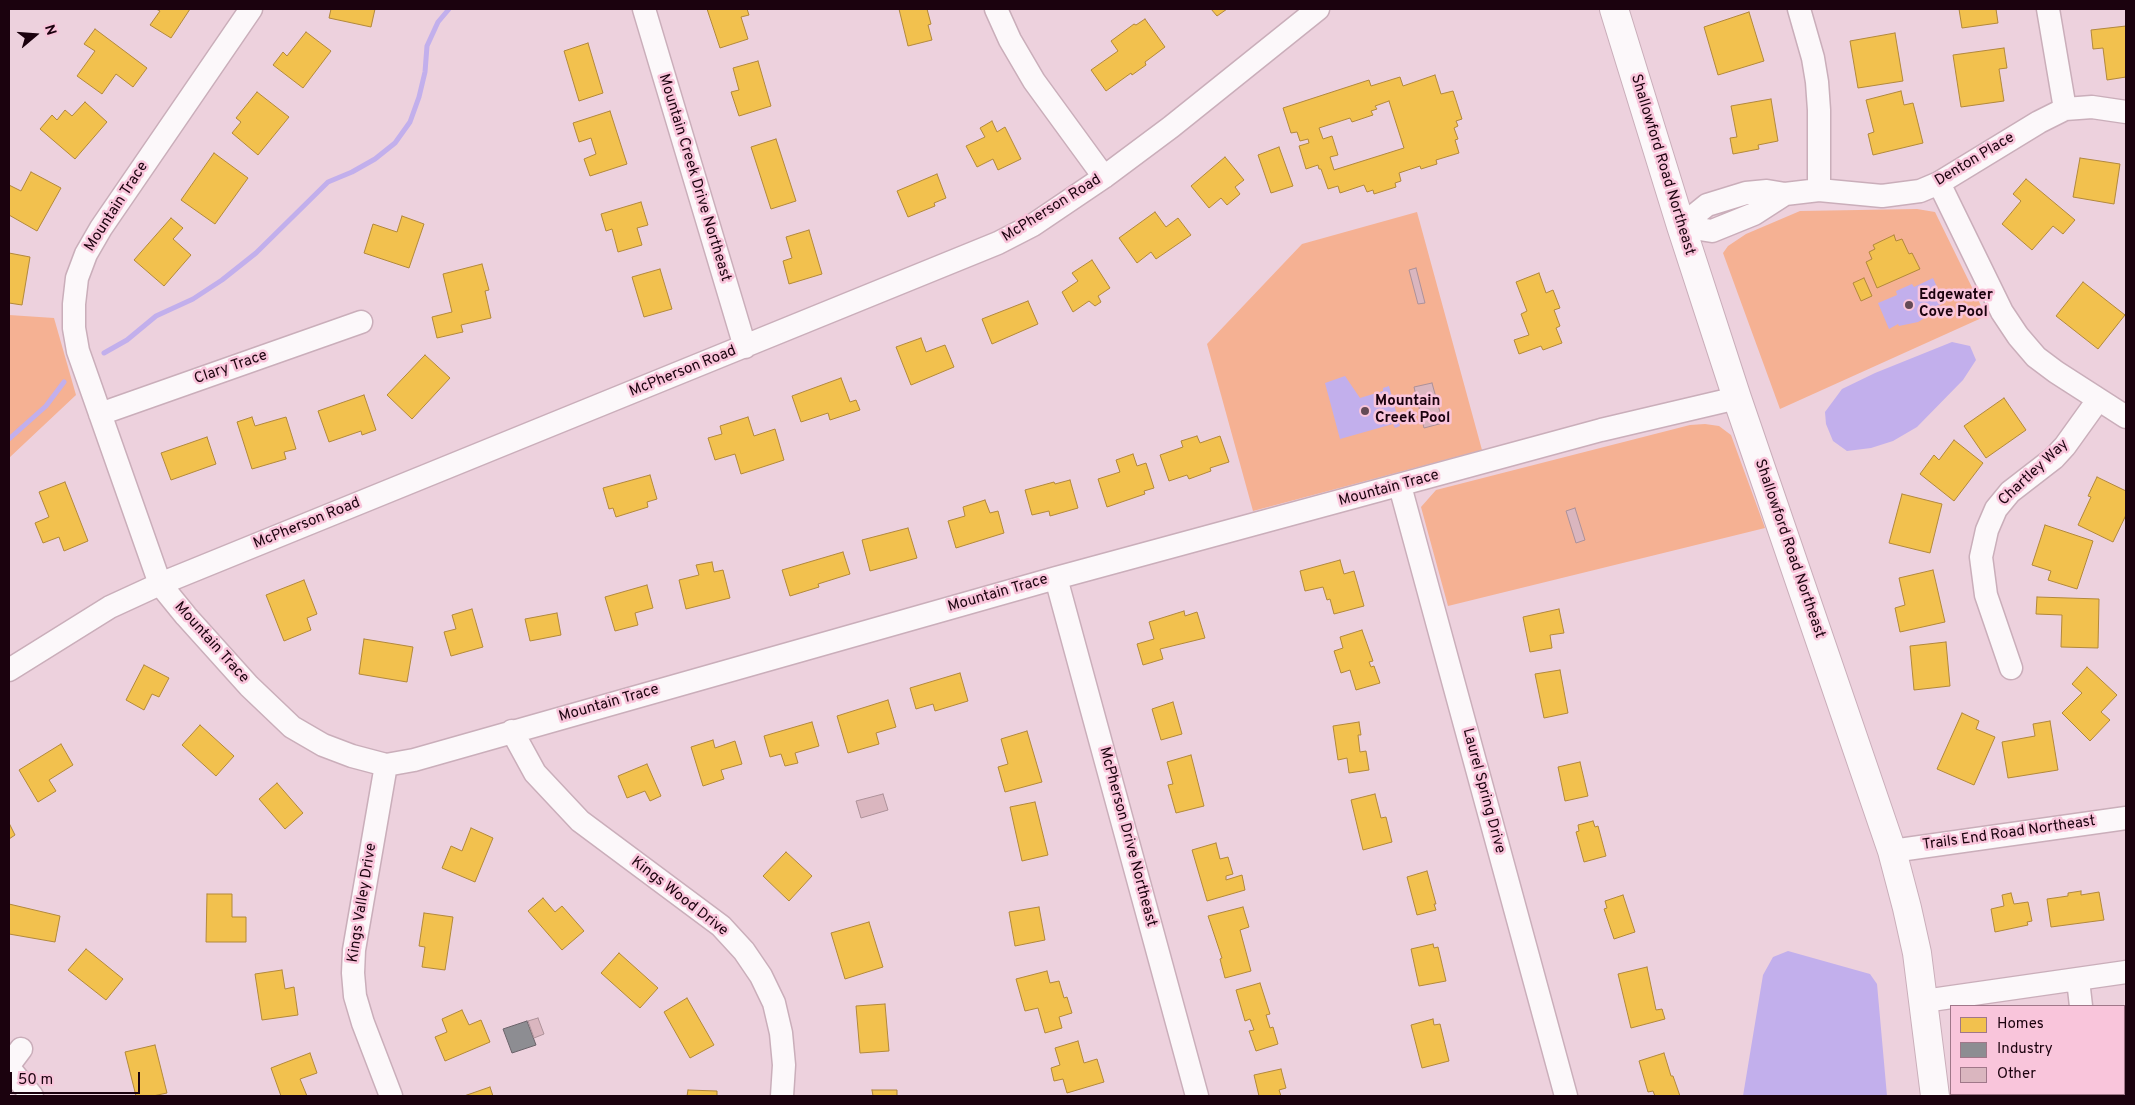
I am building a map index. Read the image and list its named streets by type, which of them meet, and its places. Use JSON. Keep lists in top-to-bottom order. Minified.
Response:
{"streets":{"main road":["Shallowford Road Northeast"],"street":["Denton Place","Mountain Creek Drive Northeast","Mountain Trace","McPherson Road","Clary Trace","Chartley Way","Laurel Spring Drive","Trails End Road Northeast","McPherson Drive Northeast","Kings Wood Drive","Kings Valley Drive"]},"crossings":[["Denton Place","Shallowford Road Northeast"],["Shallowford Road Northeast","Mountain Trace"],["Shallowford Road Northeast","Trails End Road Northeast"],["Mountain Creek Drive Northeast","McPherson Road"],["Mountain Trace","McPherson Road"],["Mountain Trace","Clary Trace"],["Mountain Trace","Laurel Spring Drive"],["Mountain Trace","McPherson Drive Northeast"],["Mountain Trace","Kings Wood Drive"],["Mountain Trace","Kings Valley Drive"]],"places":["Edgewater Cove Pool","Mountain Creek Pool"],"legend":["Homes","Industry","Other"],"scale_bar":"50 m","north":"right"}
